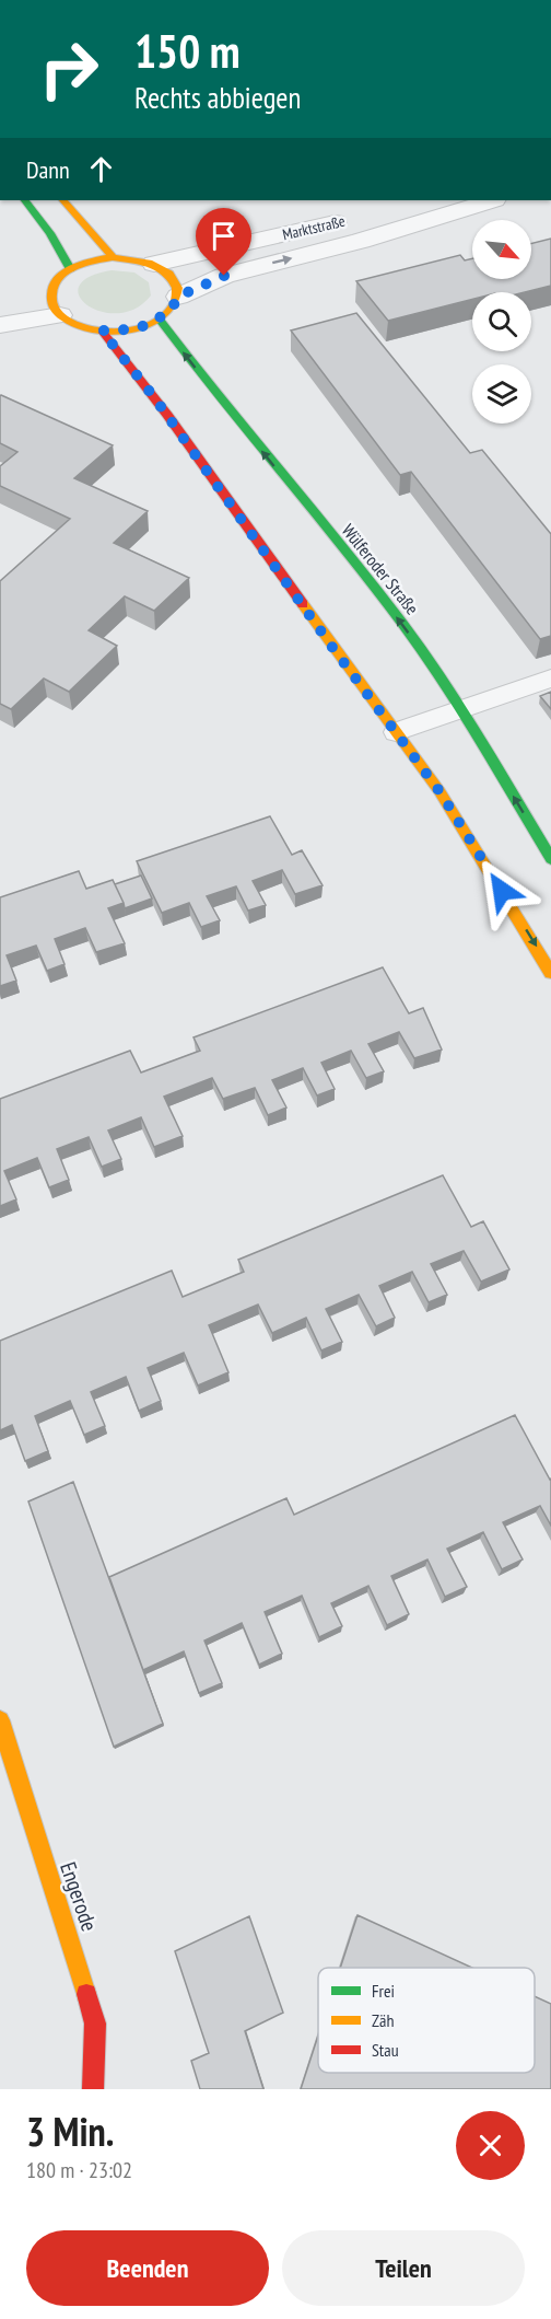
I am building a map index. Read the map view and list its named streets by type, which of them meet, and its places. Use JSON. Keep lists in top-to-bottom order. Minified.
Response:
{"streets":{"street":["Marktstraße","Wülferoder Straße","Engerode"]},"legend":["Frei","Zäh","Stau"],"north":"bottom right","page":{"turn":["150 m","Rechts abbiegen"],"then":"Dann","heading":["3 Min.","180 m · 23:02"],"buttons":["Beenden","Teilen"]}}
